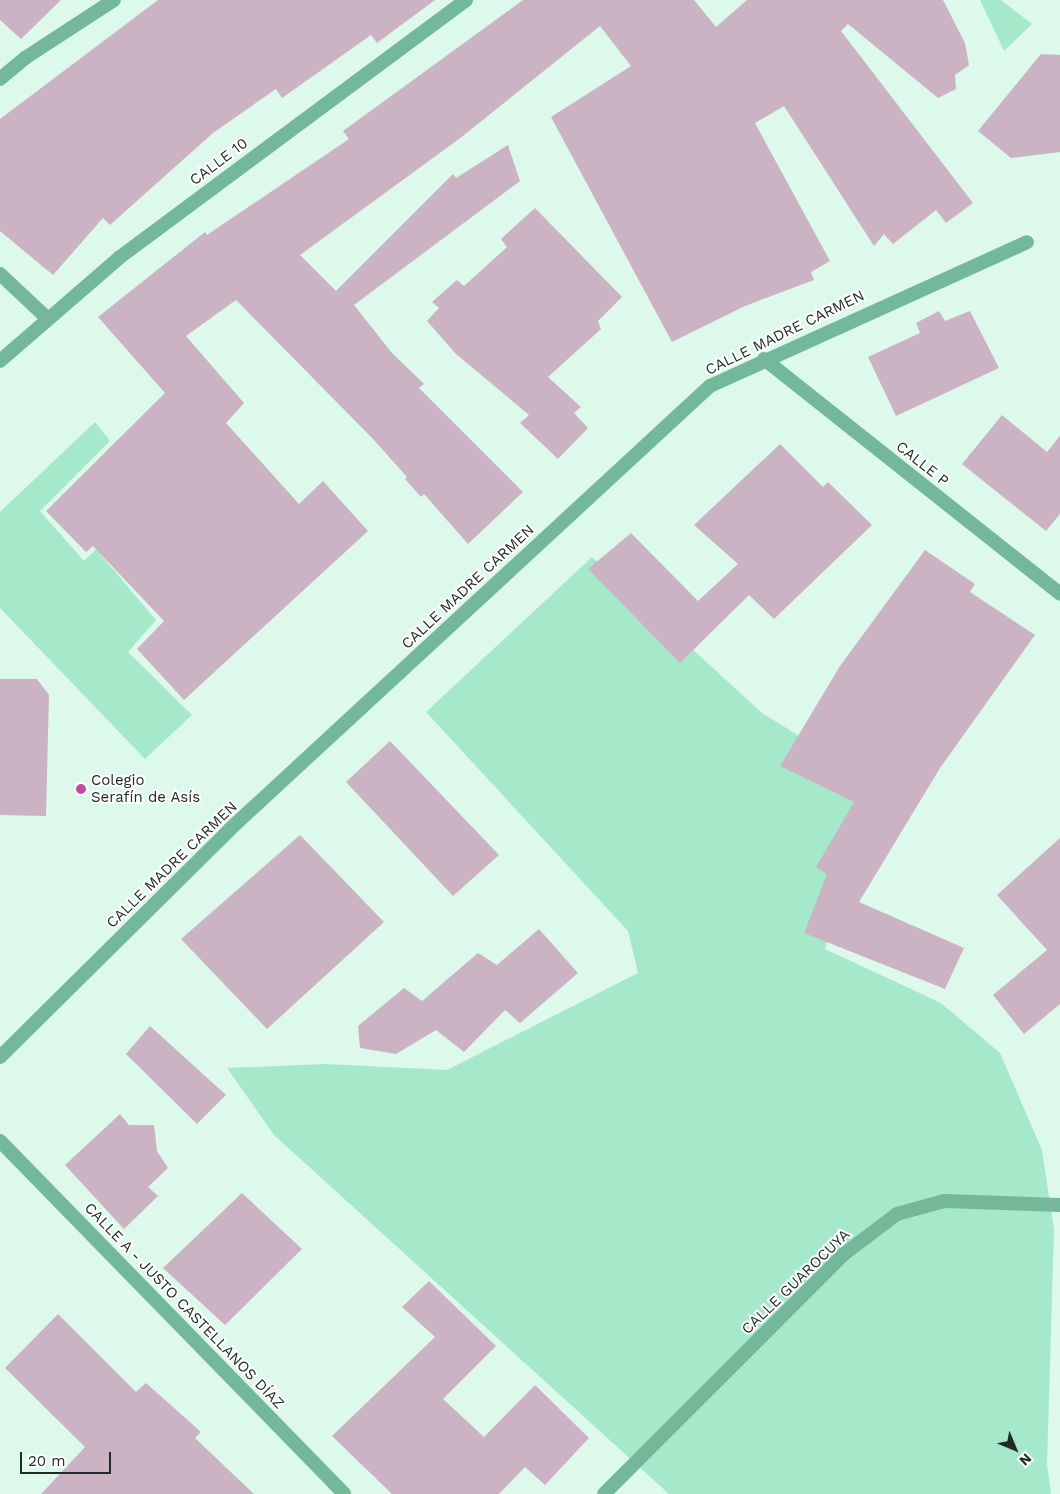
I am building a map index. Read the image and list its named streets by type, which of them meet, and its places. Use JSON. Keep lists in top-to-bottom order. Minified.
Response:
{"streets":{"street":["CALLE 10","CALLE MADRE CARMEN","CALLE P","CALLE GUAROCUYA","CALLE A - JUSTO CASTELLANOS DÍAZ"]},"crossings":[["CALLE MADRE CARMEN","CALLE P"]],"places":["Colegio Serafín de Asís"],"scale_bar":"20 m","north":"bottom right"}
